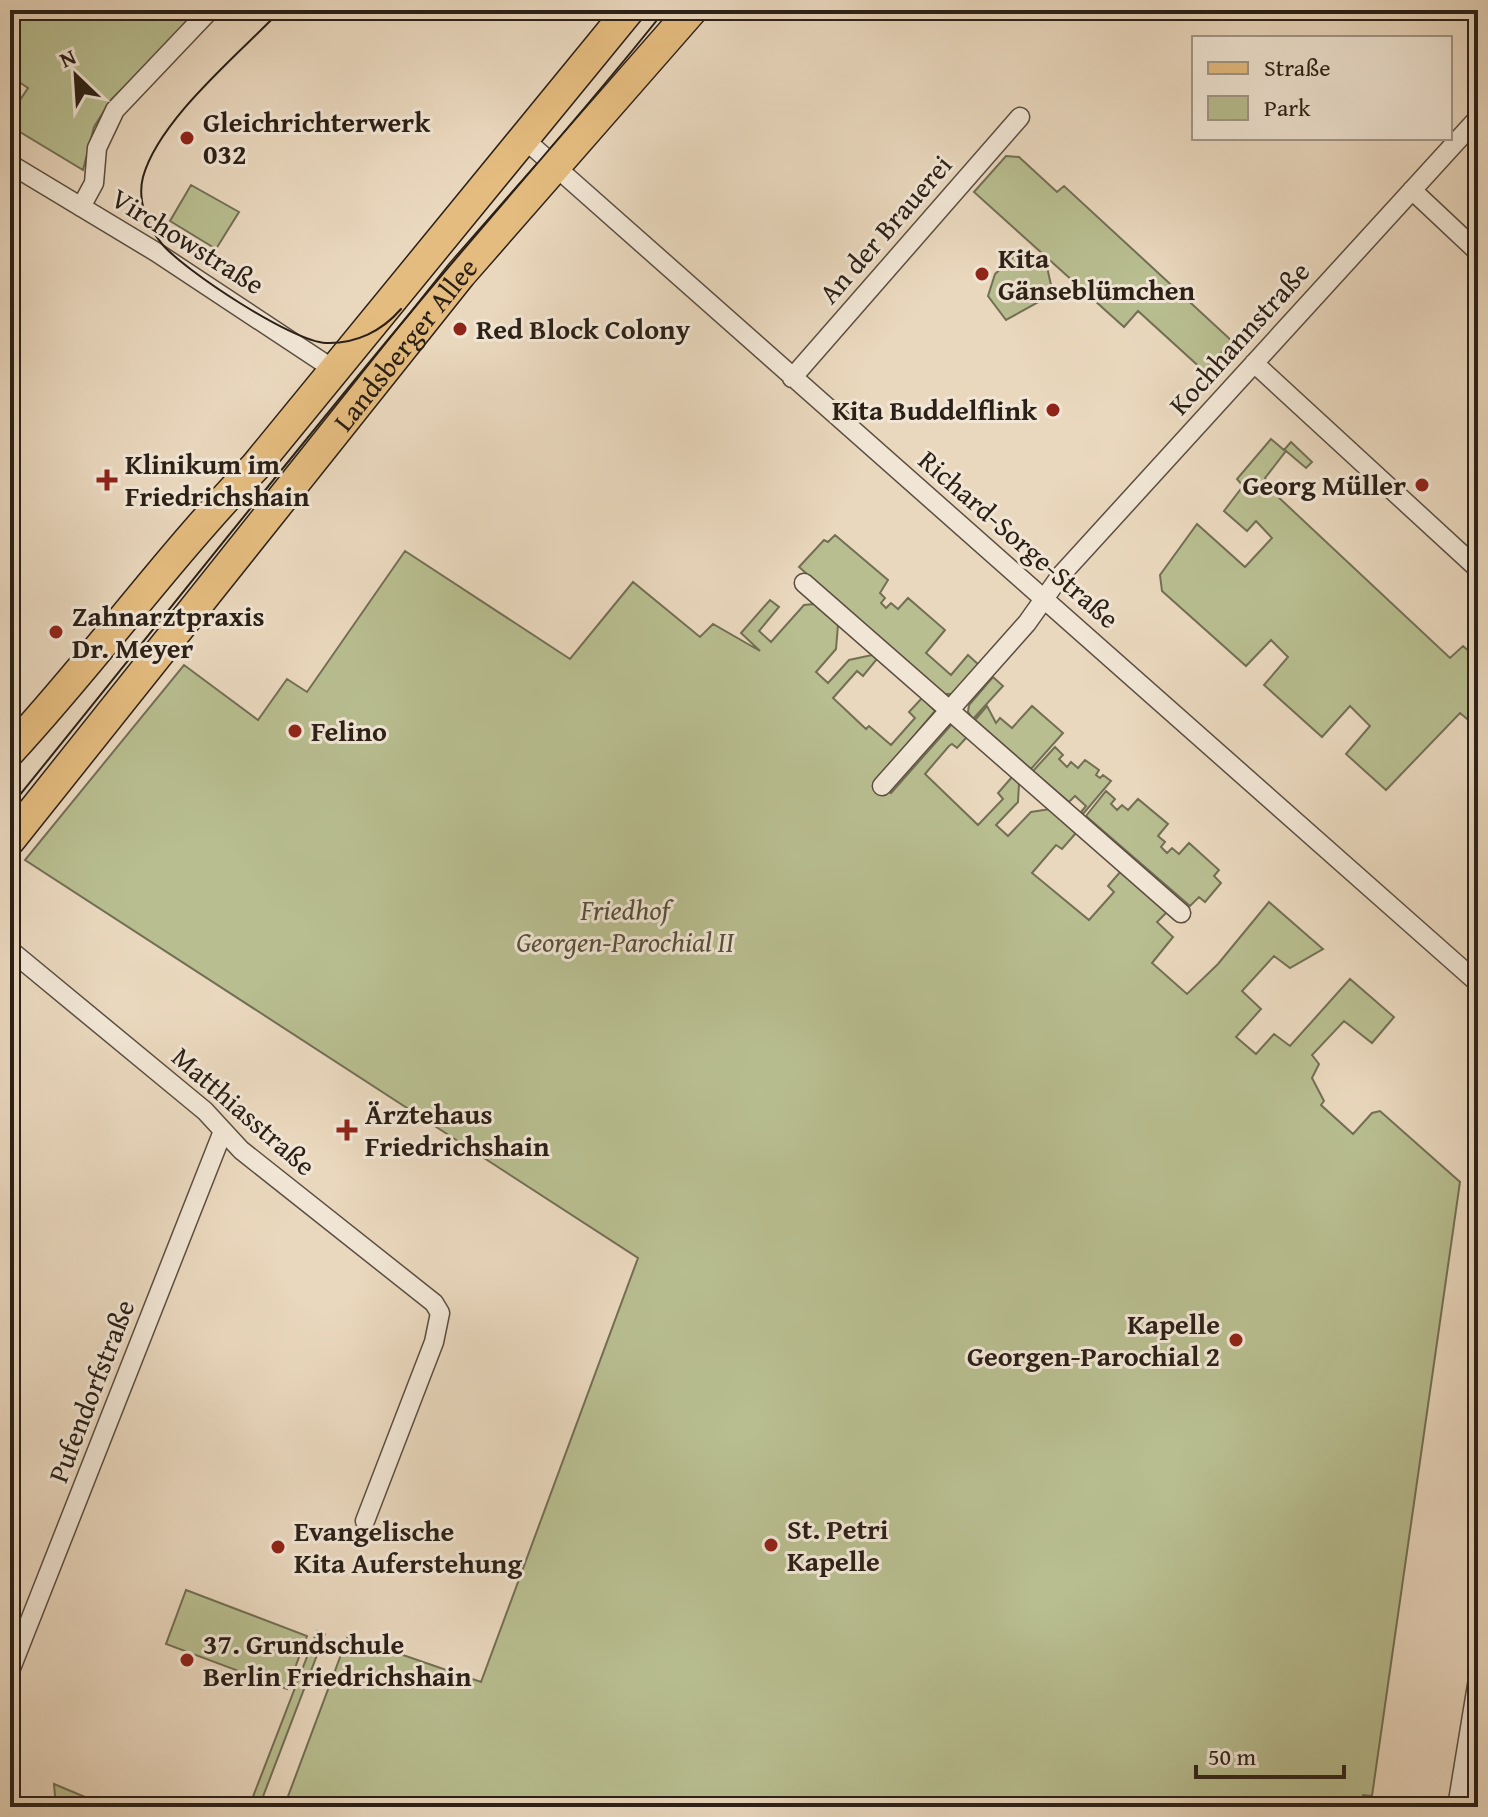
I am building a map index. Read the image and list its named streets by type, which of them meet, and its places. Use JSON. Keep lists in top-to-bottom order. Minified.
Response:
{"streets":{"main road":["Landsberger Allee"],"street":["An der Brauerei","Virchowstraße","Kochhannstraße","Richard-Sorge-Straße","Matthiasstraße","Pufendorfstraße"]},"crossings":[["An der Brauerei","Richard-Sorge-Straße"],["Virchowstraße","Landsberger Allee"],["Kochhannstraße","Richard-Sorge-Straße"],["Landsberger Allee","Richard-Sorge-Straße"],["Matthiasstraße","Pufendorfstraße"]],"parks":["Friedhof Georgen-Parochial II"],"places":{"other":["Gleichrichterwerk 032","Kita Gänseblümchen","Red Block Colony","Kita Buddelflink","Georg Müller","Zahnarztpraxis Dr. Meyer","Felino","Kapelle Georgen-Parochial 2","St. Petri Kapelle","Evangelische Kita Auferstehung","37. Grundschule Berlin Friedrichshain"],"health":["Klinikum im Friedrichshain","Ärztehaus Friedrichshain"]},"legend":["Straße","Park"],"scale_bar":"50 m","north":"top left"}
